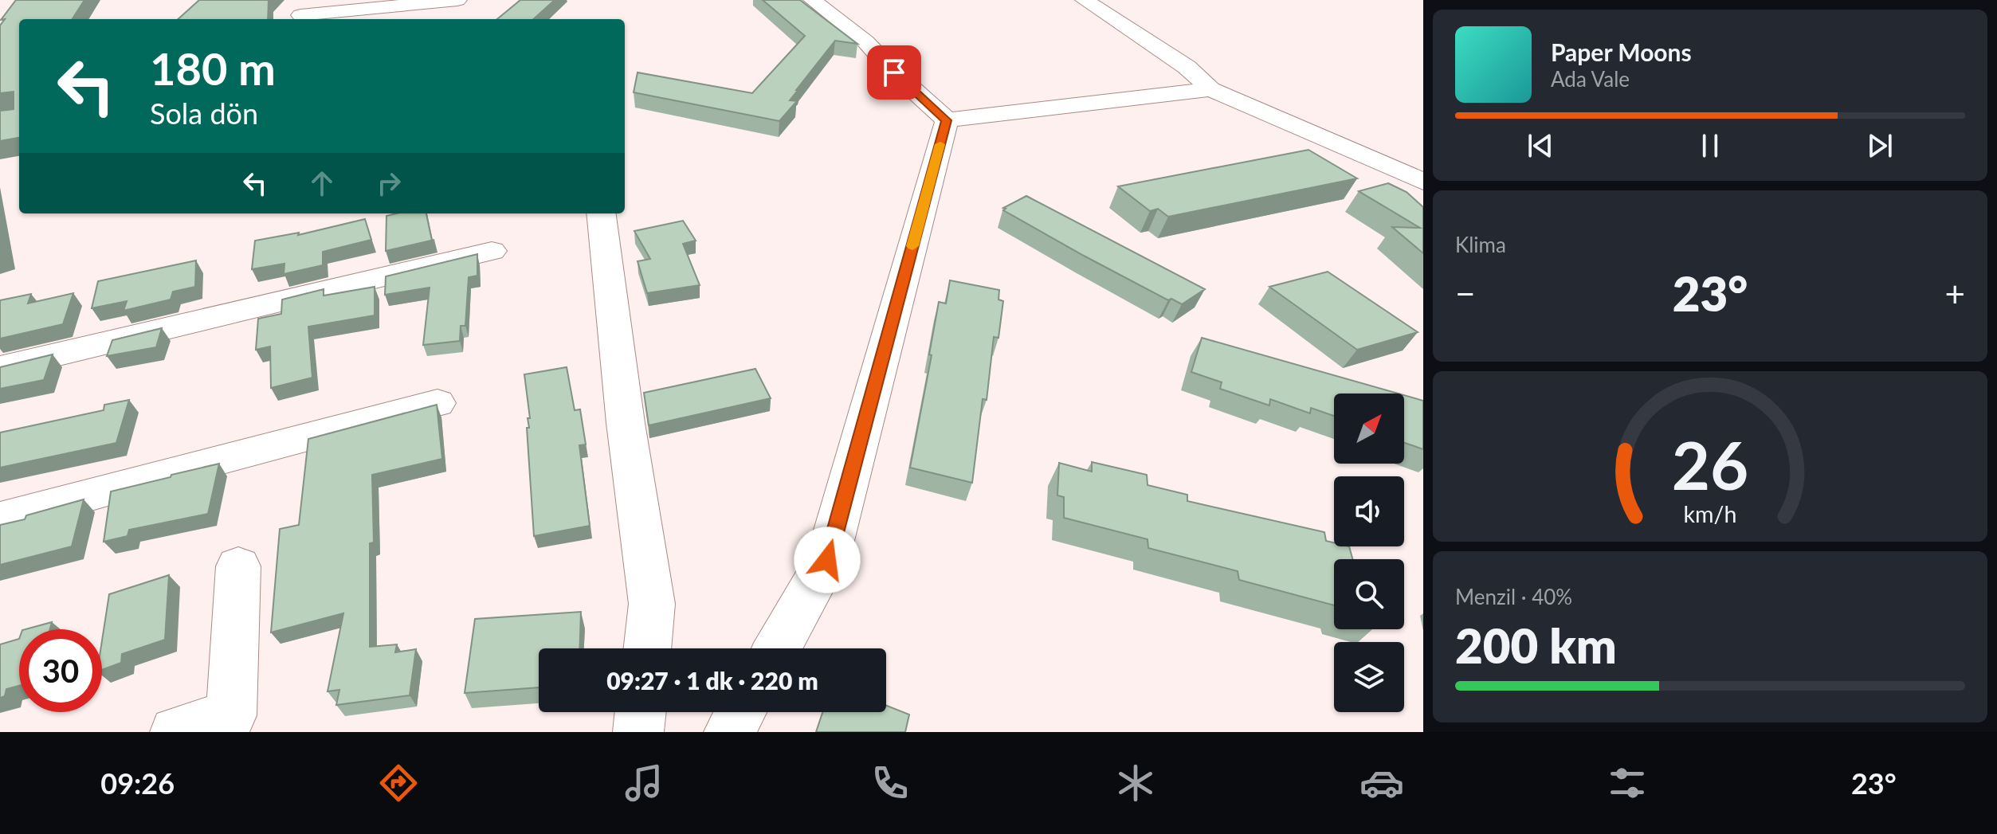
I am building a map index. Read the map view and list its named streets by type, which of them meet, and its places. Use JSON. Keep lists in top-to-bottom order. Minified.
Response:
{"north":"top right","page":{"turn":["180 m","Sola dön"],"song":["Paper Moons","Ada Vale"],"tile":["Klima",["Menzil · 40%","200 km"]],"heat":["−","23°","+"],"limit":"30","trip":"09:27 · 1 dk · 220 m","tabs":["09:26","23°"],"gauge":["26","km/h"]}}
